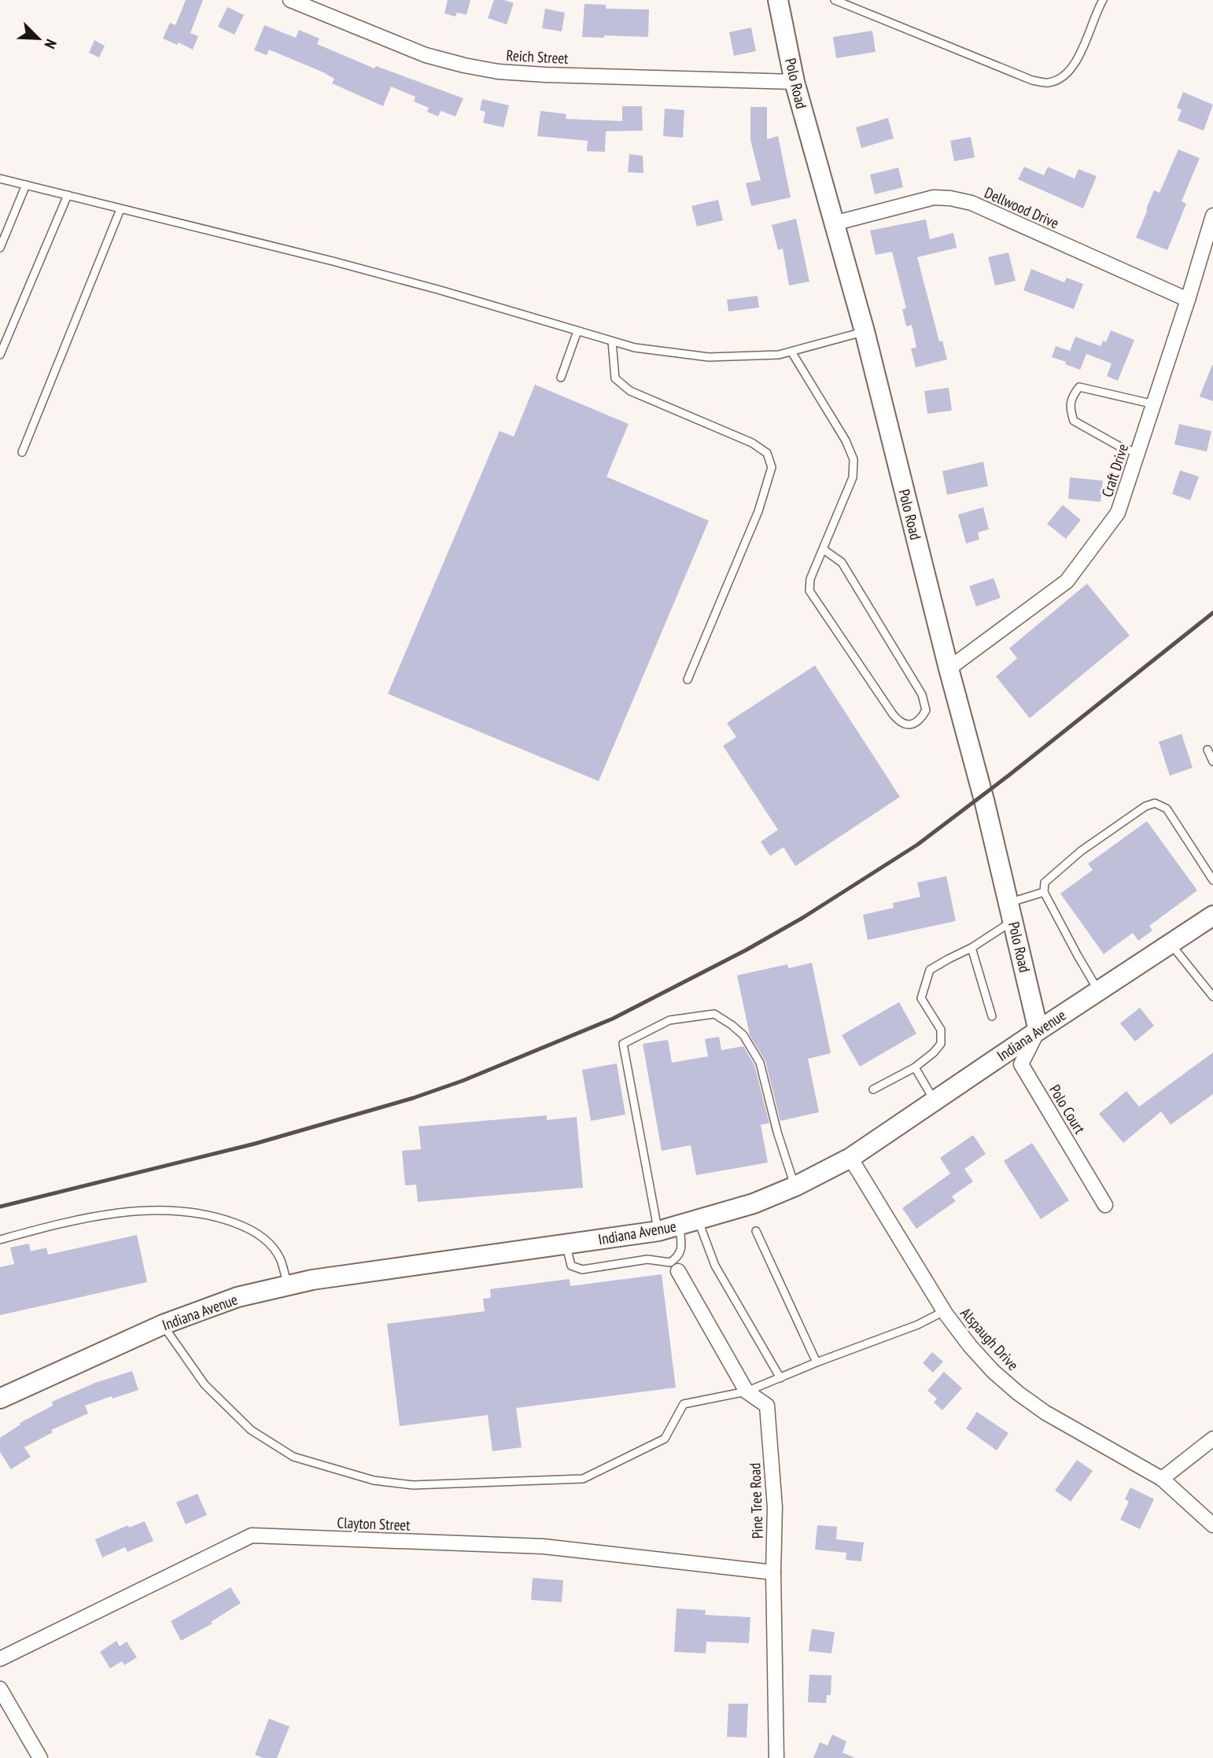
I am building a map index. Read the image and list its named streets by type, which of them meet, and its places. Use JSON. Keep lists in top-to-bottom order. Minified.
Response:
{"streets":{"main road":["Polo Road","Indiana Avenue"],"street":["Reich Street","Dellwood Drive","Craft Drive","Polo Court","Alspaugh Drive","Pine Tree Road","Clayton Street"]},"crossings":[["Reich Street","Polo Road"],["Polo Road","Dellwood Drive"],["Polo Road","Craft Drive"],["Polo Road","Indiana Avenue"],["Polo Road","Polo Court"],["Dellwood Drive","Craft Drive"],["Indiana Avenue","Polo Court"],["Indiana Avenue","Alspaugh Drive"],["Pine Tree Road","Clayton Street"]],"north":"bottom right"}
